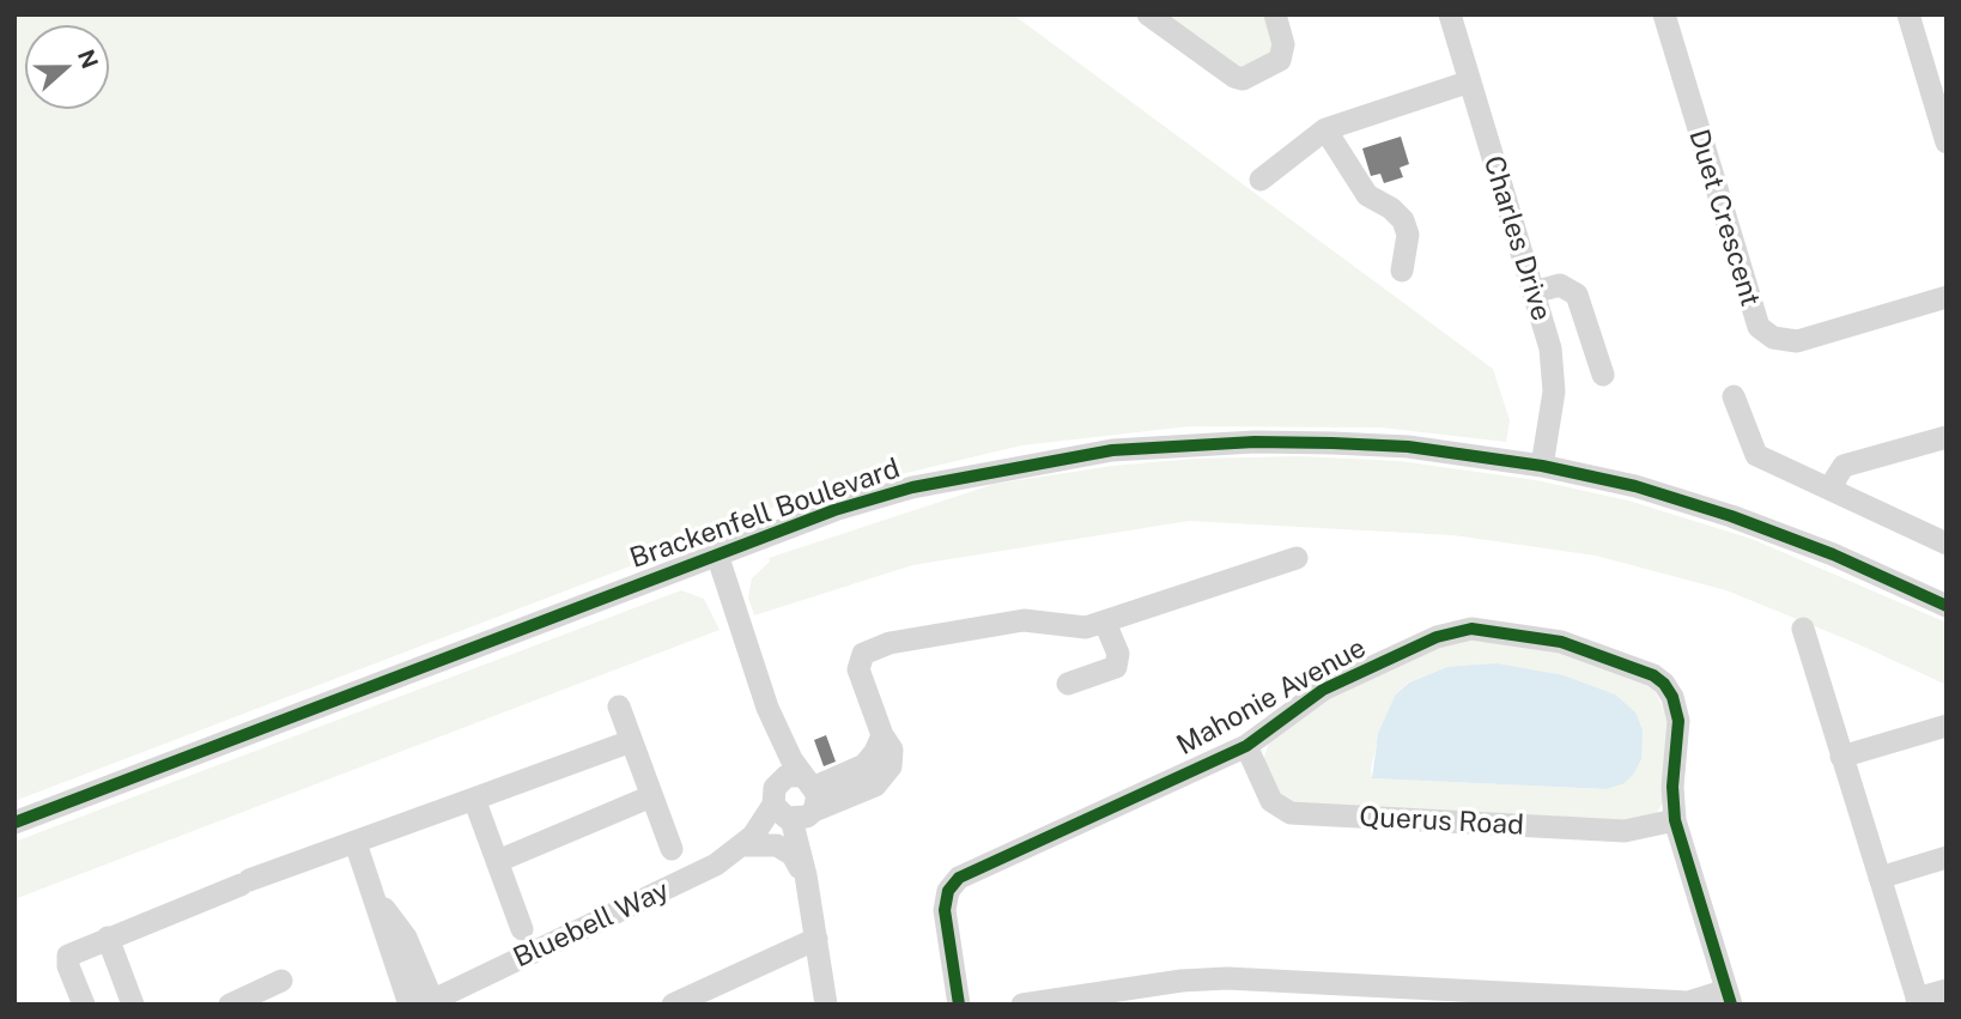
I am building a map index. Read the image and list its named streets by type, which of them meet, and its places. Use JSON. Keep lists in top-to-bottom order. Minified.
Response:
{"streets":{"street":["Duet Crescent","Charles Drive","Brackenfell Boulevard","Mahonie Avenue","Querus Road","Bluebell Way"]},"crossings":[["Charles Drive","Brackenfell Boulevard"],["Mahonie Avenue","Querus Road"]],"north":"right"}
